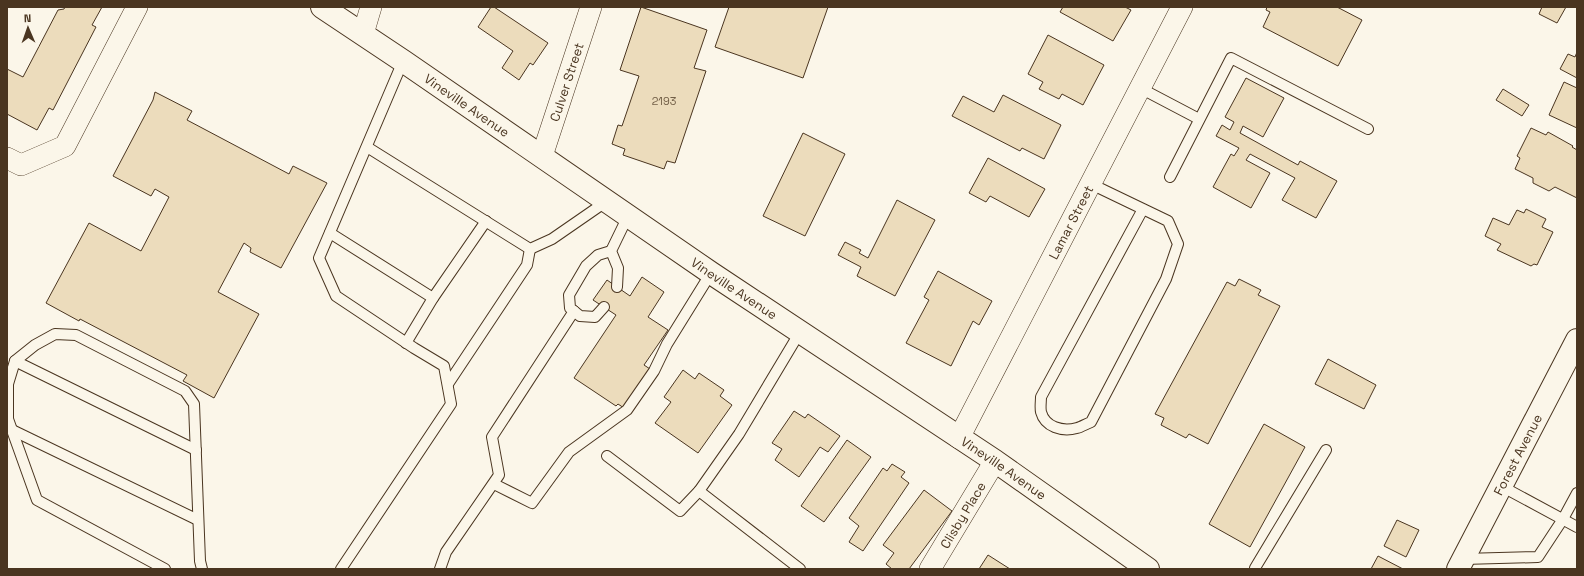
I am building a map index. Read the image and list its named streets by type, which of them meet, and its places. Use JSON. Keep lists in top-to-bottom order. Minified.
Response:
{"streets":{"main road":["Vineville Avenue","Forest Avenue"],"street":["Culver Street","Lamar Street","Clisby Place"]},"crossings":[["Culver Street","Vineville Avenue"],["Vineville Avenue","Lamar Street"],["Vineville Avenue","Clisby Place"]],"house_numbers":["2193"],"north":"top"}
